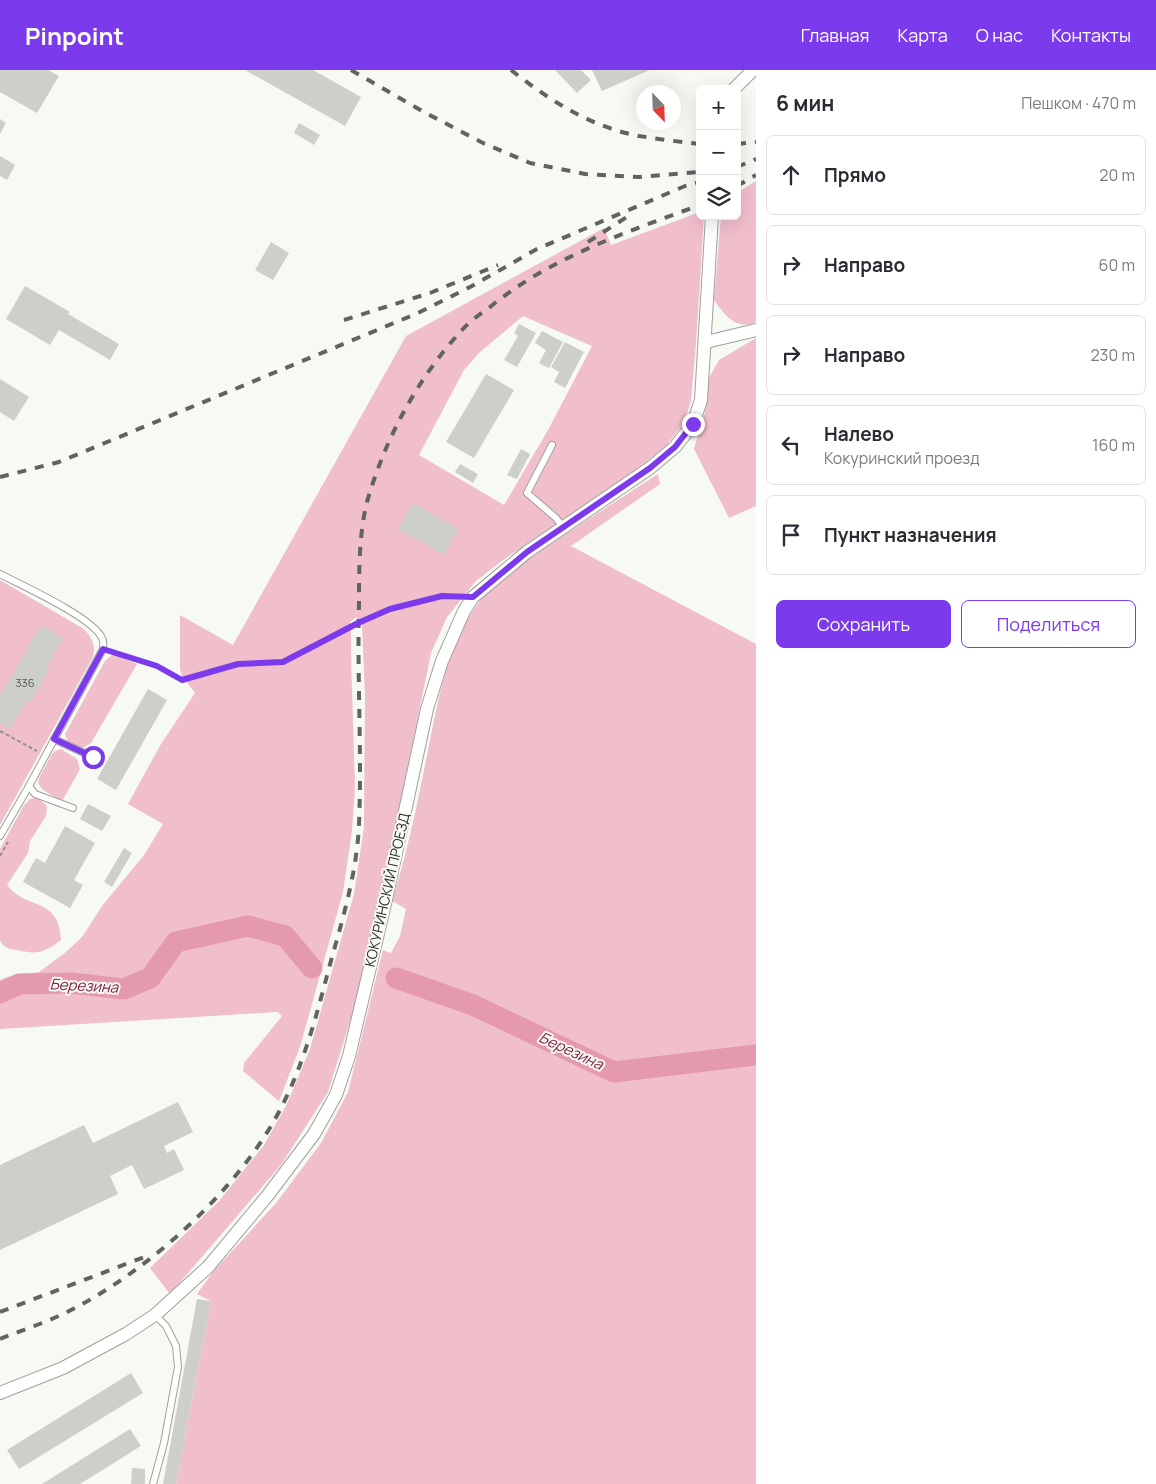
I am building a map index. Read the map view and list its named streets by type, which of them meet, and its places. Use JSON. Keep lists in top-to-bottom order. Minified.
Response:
{"streets":{"street":["КОКУРИНСКИЙ ПРОЕЗД"]},"water":["Березина"],"house_numbers":["336"],"north":"bottom right","page":{"header":"Pinpoint","nav":["Главная","Карта","О нас","Контакты"],"heading":["6 мин","Пешком · 470 m"],"map_buttons":["+","−"],"list":[["Прямо","20 m"],["Направо","60 m"],["Направо","230 m"],["Налево","Кокуринский проезд","160 m"],"Пункт назначения"],"buttons":["Сохранить","Поделиться"]}}
